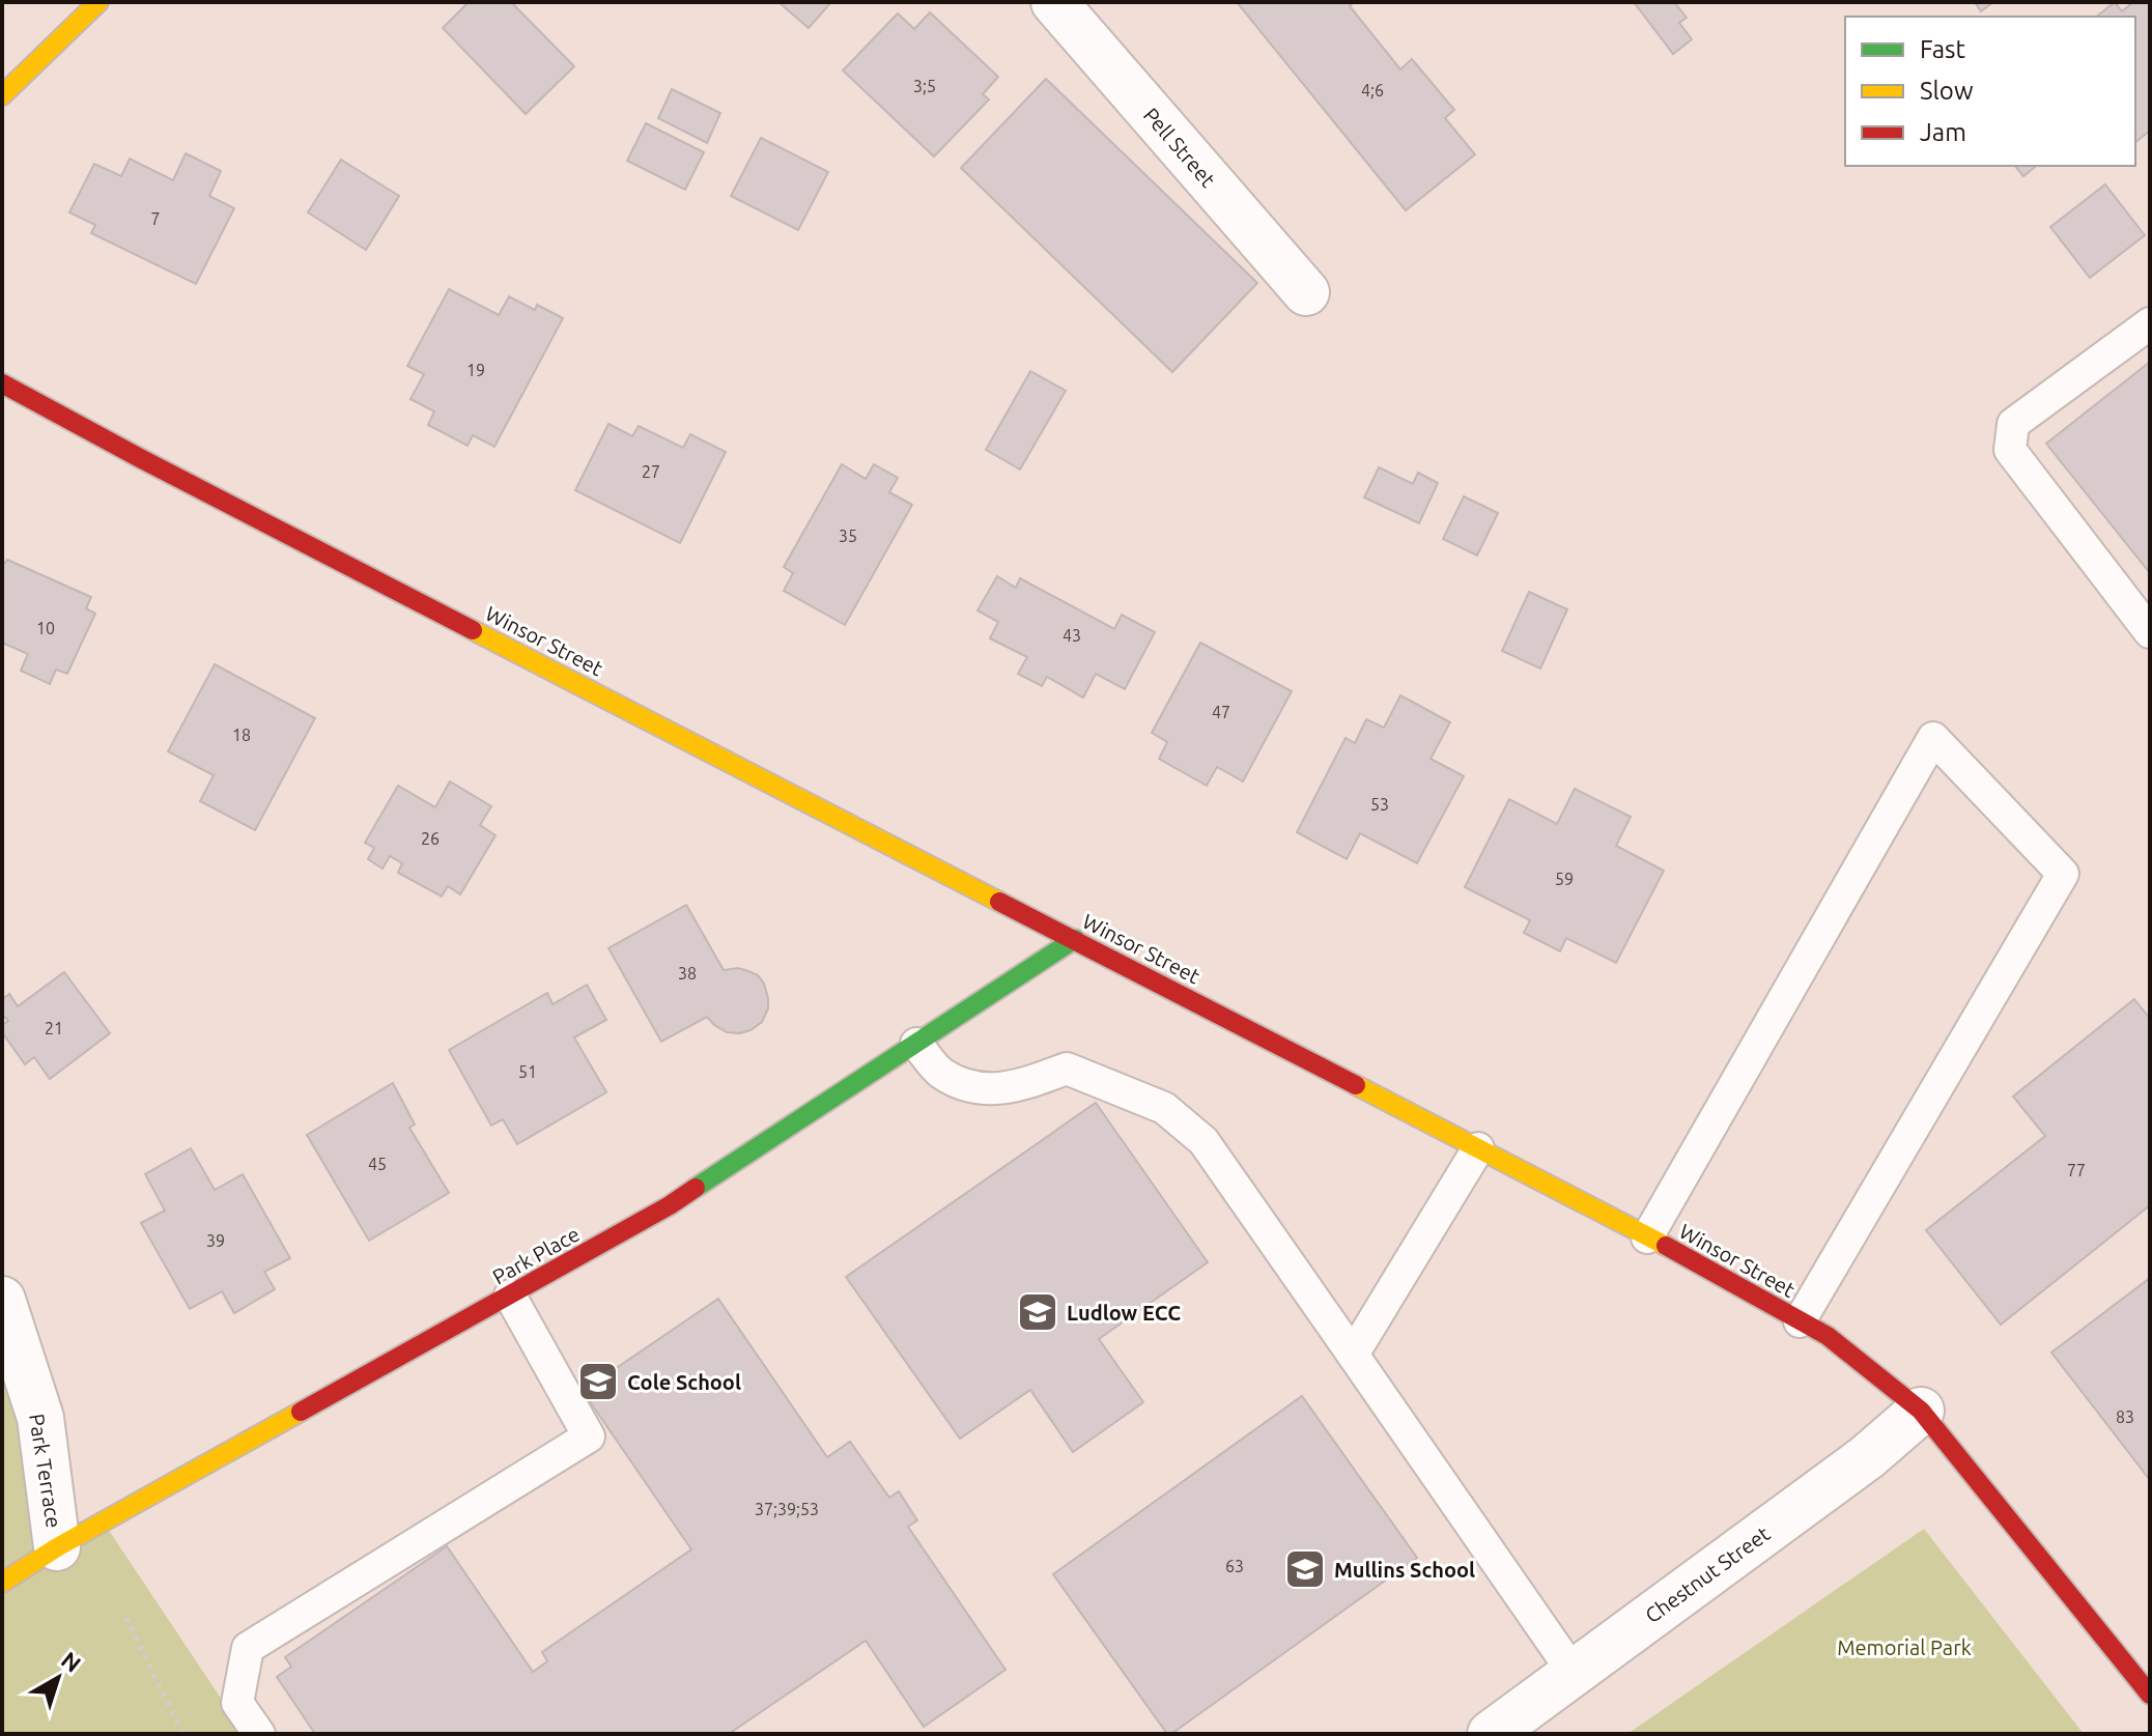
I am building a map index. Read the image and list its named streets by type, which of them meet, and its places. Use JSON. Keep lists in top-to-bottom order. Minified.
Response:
{"streets":{"street":["Pell Street","Winsor Street","Park Place","Park Terrace","Chestnut Street"]},"crossings":[["Winsor Street","Park Place"],["Winsor Street","Chestnut Street"],["Park Place","Park Terrace"]],"parks":["Memorial Park"],"places":{"school or university":["Ludlow ECC","Cole School","Mullins School"]},"house_numbers":["3;5","4;6","7","19","27","35","10","43","47","18","53","26","59","38","21","51","45","77","39","83","37;39;53","63"],"legend":["Fast","Slow","Jam"],"north":"top right"}
